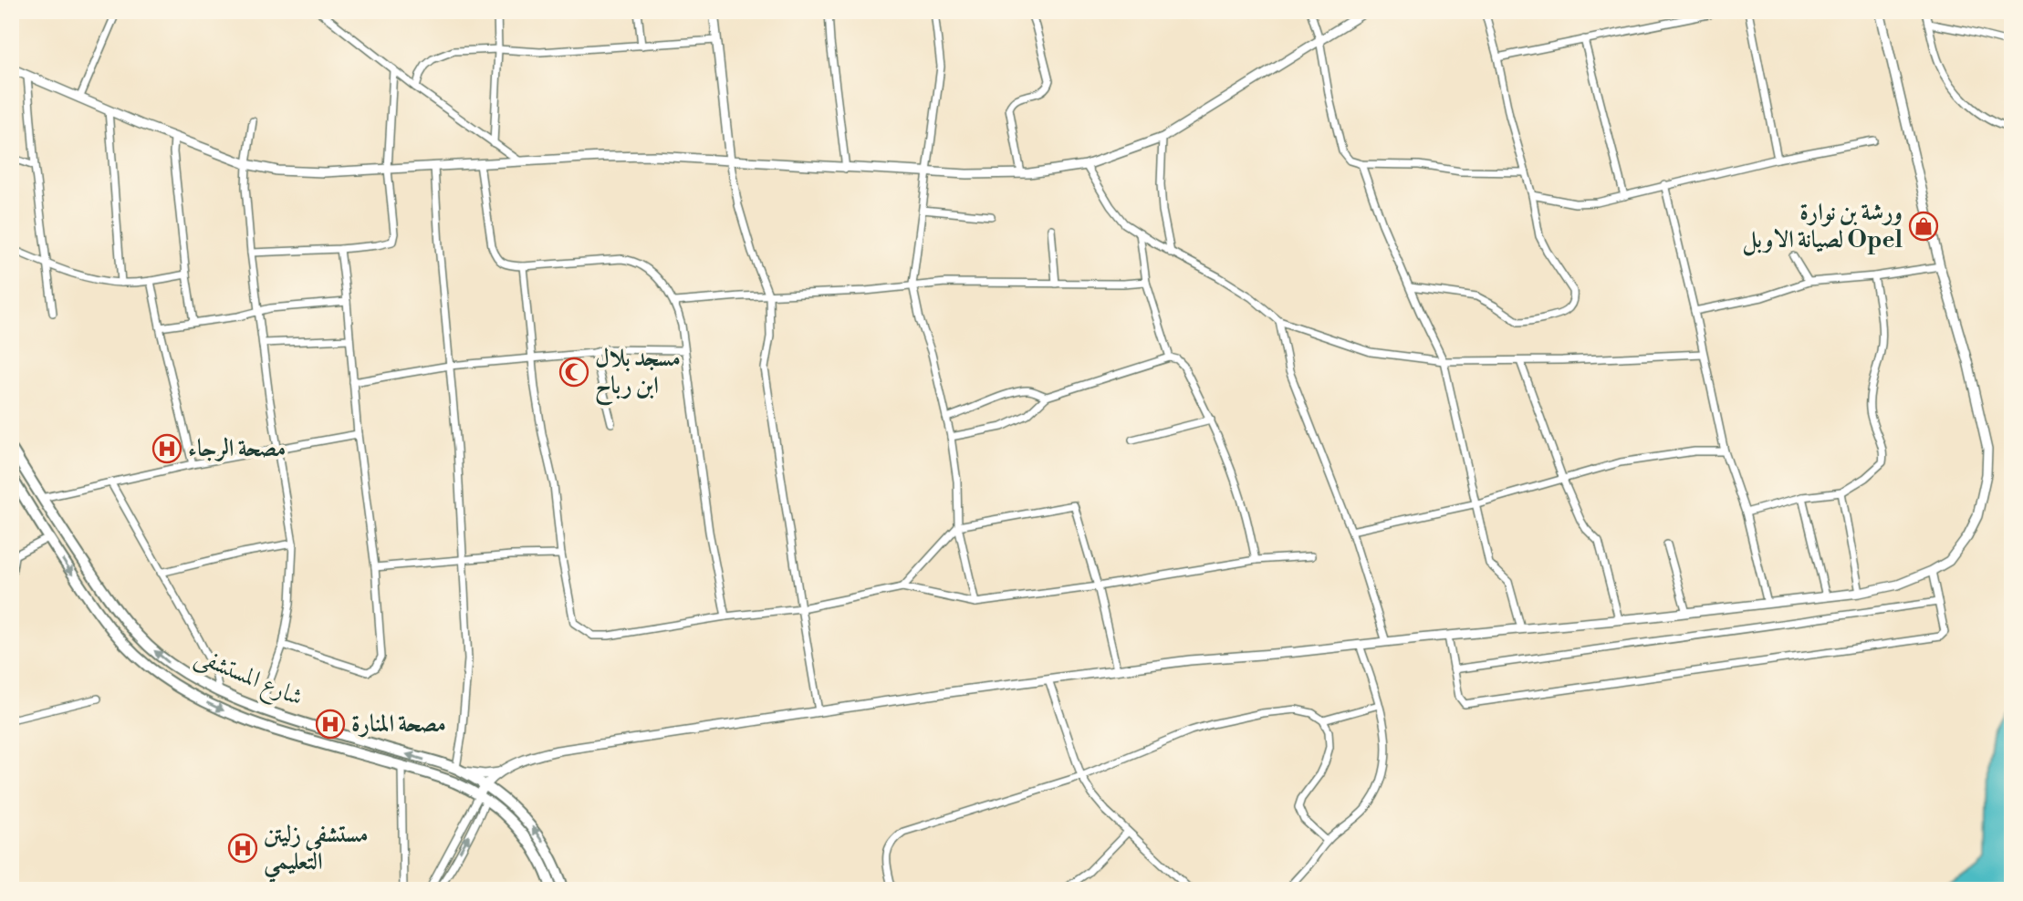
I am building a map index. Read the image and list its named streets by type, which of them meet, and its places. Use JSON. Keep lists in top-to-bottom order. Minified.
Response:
{"streets":{"main road":["شارع المستشفى"]},"places":{"shop":["ورشة بن نوارة لصيانة الاوبل Opel"],"mosque":["مسجد بلال ابن رباح"],"hospital":["مصحة الرجاء","مصحة المنارة","مستشفى زليتن التعليمي"]}}
